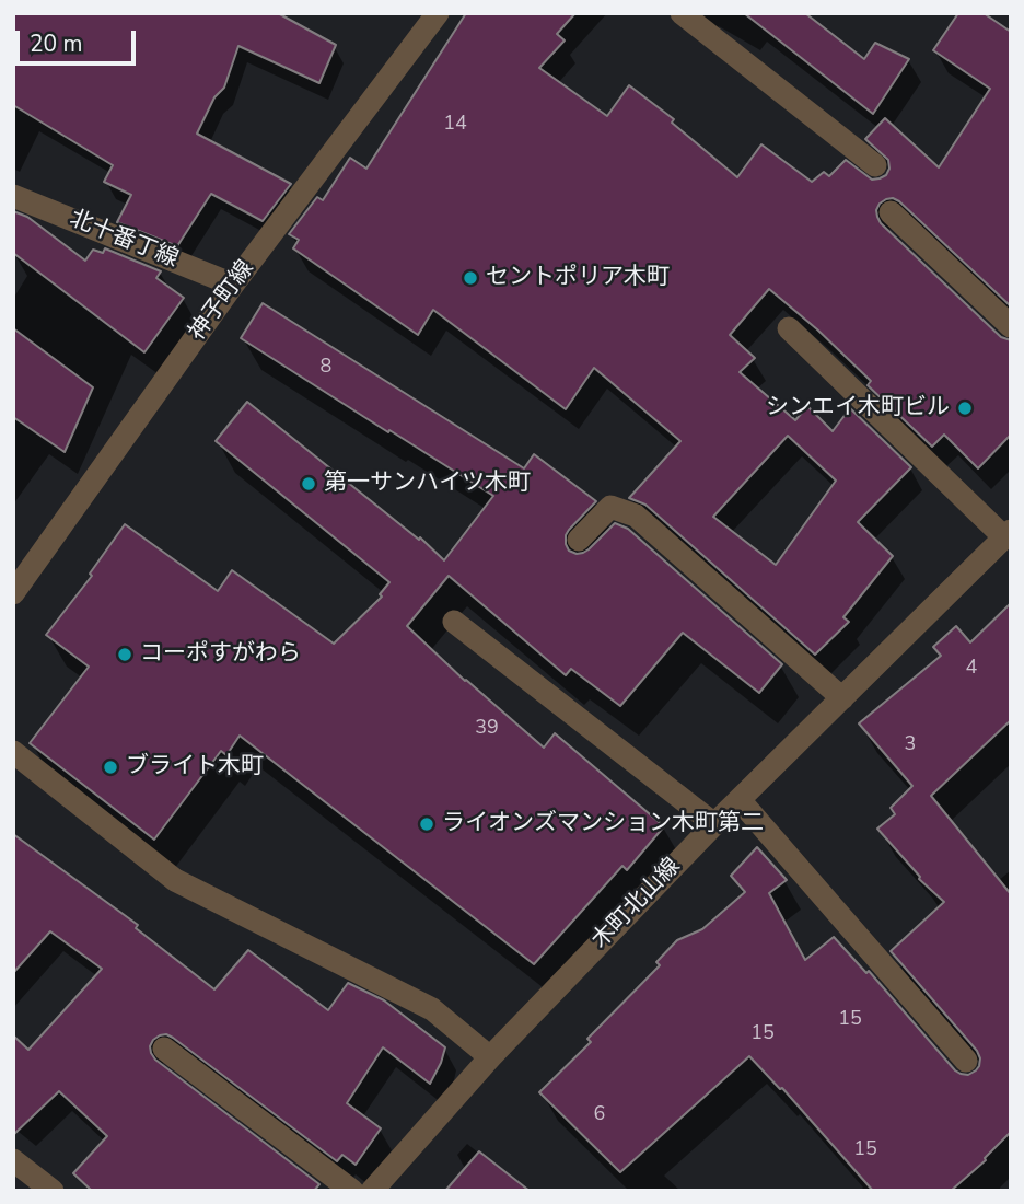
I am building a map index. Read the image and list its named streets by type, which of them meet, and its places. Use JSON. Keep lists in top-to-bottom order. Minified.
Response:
{"streets":{"street":["北十番丁線","神子町線","木町北山線"]},"crossings":[["北十番丁線","神子町線"]],"places":["セントポリア木町","シンエイ木町ビル","第一サンハイツ木町","コーポすがわら","ブライト木町","ライオンズマンション木町第二"],"house_numbers":["14","8","4","39","3","15","15","6","15"],"scale_bar":"20 m"}
